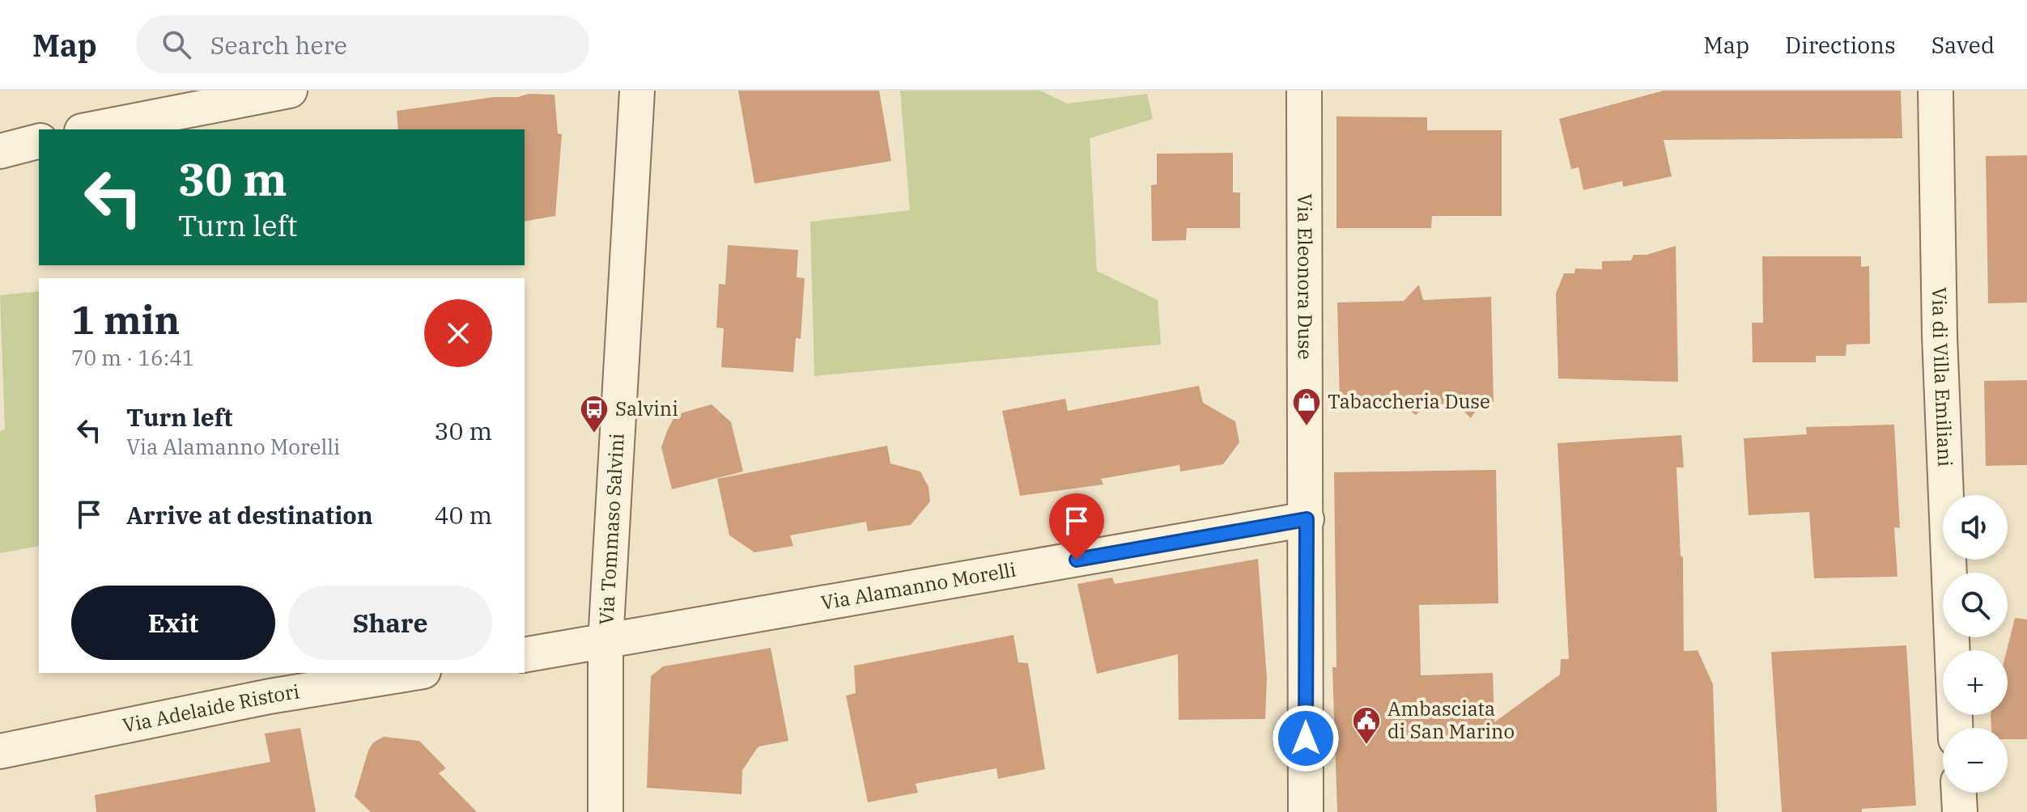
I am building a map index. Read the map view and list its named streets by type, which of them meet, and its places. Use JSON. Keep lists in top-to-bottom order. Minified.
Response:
{"streets":{"street":["Via Eleonora Duse","Via di Villa Emiliani","Via Tommaso Salvini","Via Alamanno Morelli","Via Adelaide Ristori"]},"crossings":[["Via Eleonora Duse","Via Alamanno Morelli"],["Via Tommaso Salvini","Via Alamanno Morelli"]],"places":{"shop":["Tabaccheria Duse"],"bus stop":["Salvini"],"public building":["Ambasciata di San Marino"]},"page":{"header":"Map","search":"Search here","nav":["Map","Directions","Saved"],"turn":["30 m","Turn left"],"heading":["1 min","70 m · 16:41"],"list":[{"name":"Turn left","note":"Via Alamanno Morelli","value":"30 m"},{"name":"Arrive at destination","value":"40 m"}],"map_buttons":["+","−"],"buttons":["Exit","Share"]}}
